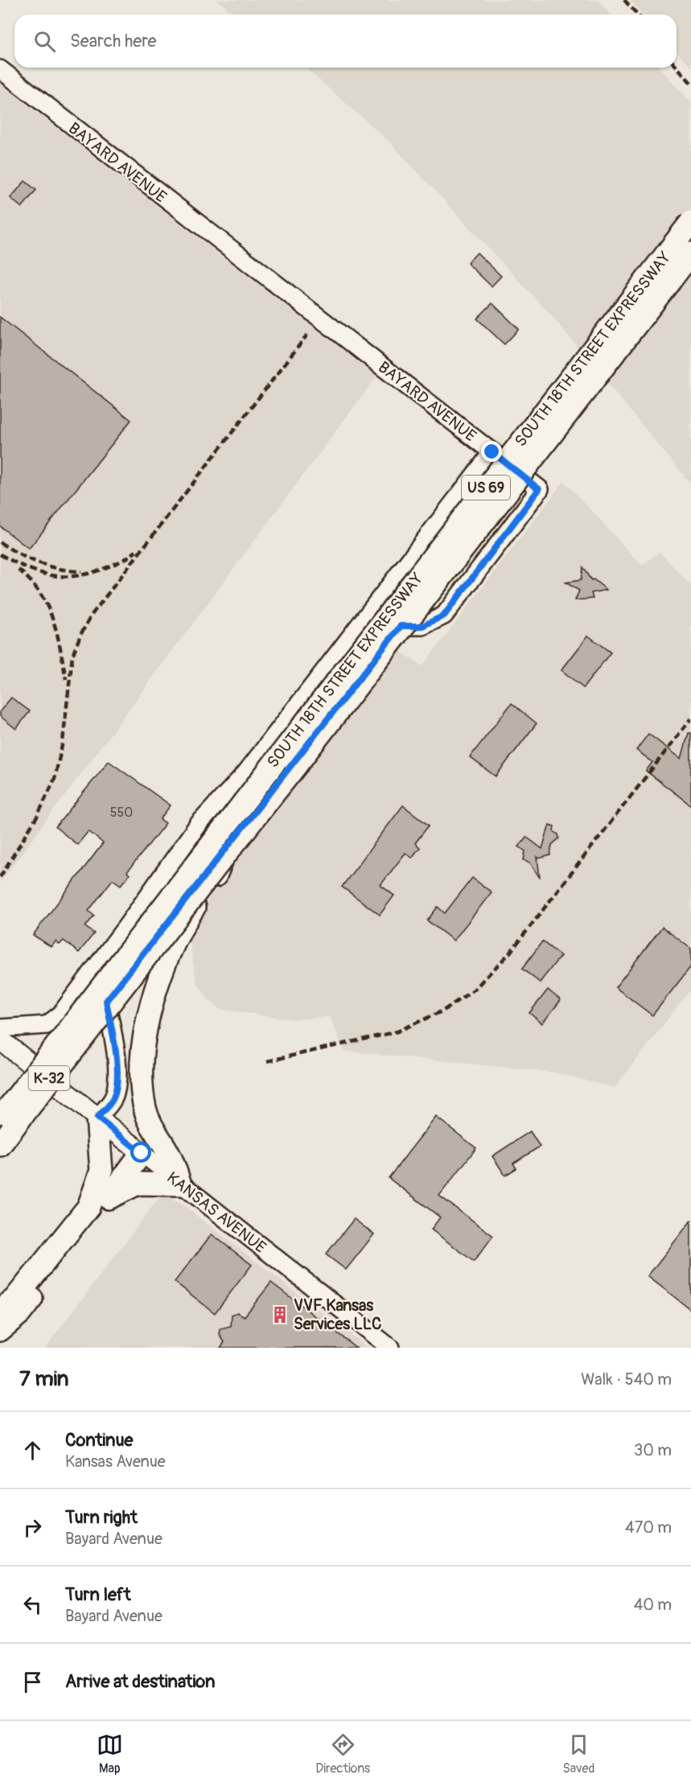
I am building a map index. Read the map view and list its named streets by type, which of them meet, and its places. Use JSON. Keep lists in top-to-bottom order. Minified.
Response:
{"streets":{"highway":["SOUTH 18TH STREET EXPRESSWAY","US 69"],"main road":["K-32","KANSAS AVENUE"],"street":["BAYARD AVENUE"]},"crossings":[["BAYARD AVENUE","KANSAS AVENUE"]],"places":{"building":["VVF Kansas Services LLC"]},"house_numbers":["550"],"page":{"search":"Search here","heading":["7 min","Walk · 540 m"],"list":[["Continue","Kansas Avenue","30 m"],["Turn right","Bayard Avenue","470 m"],["Turn left","Bayard Avenue","40 m"],"Arrive at destination"],"nav":["Map","Directions","Saved"]}}
